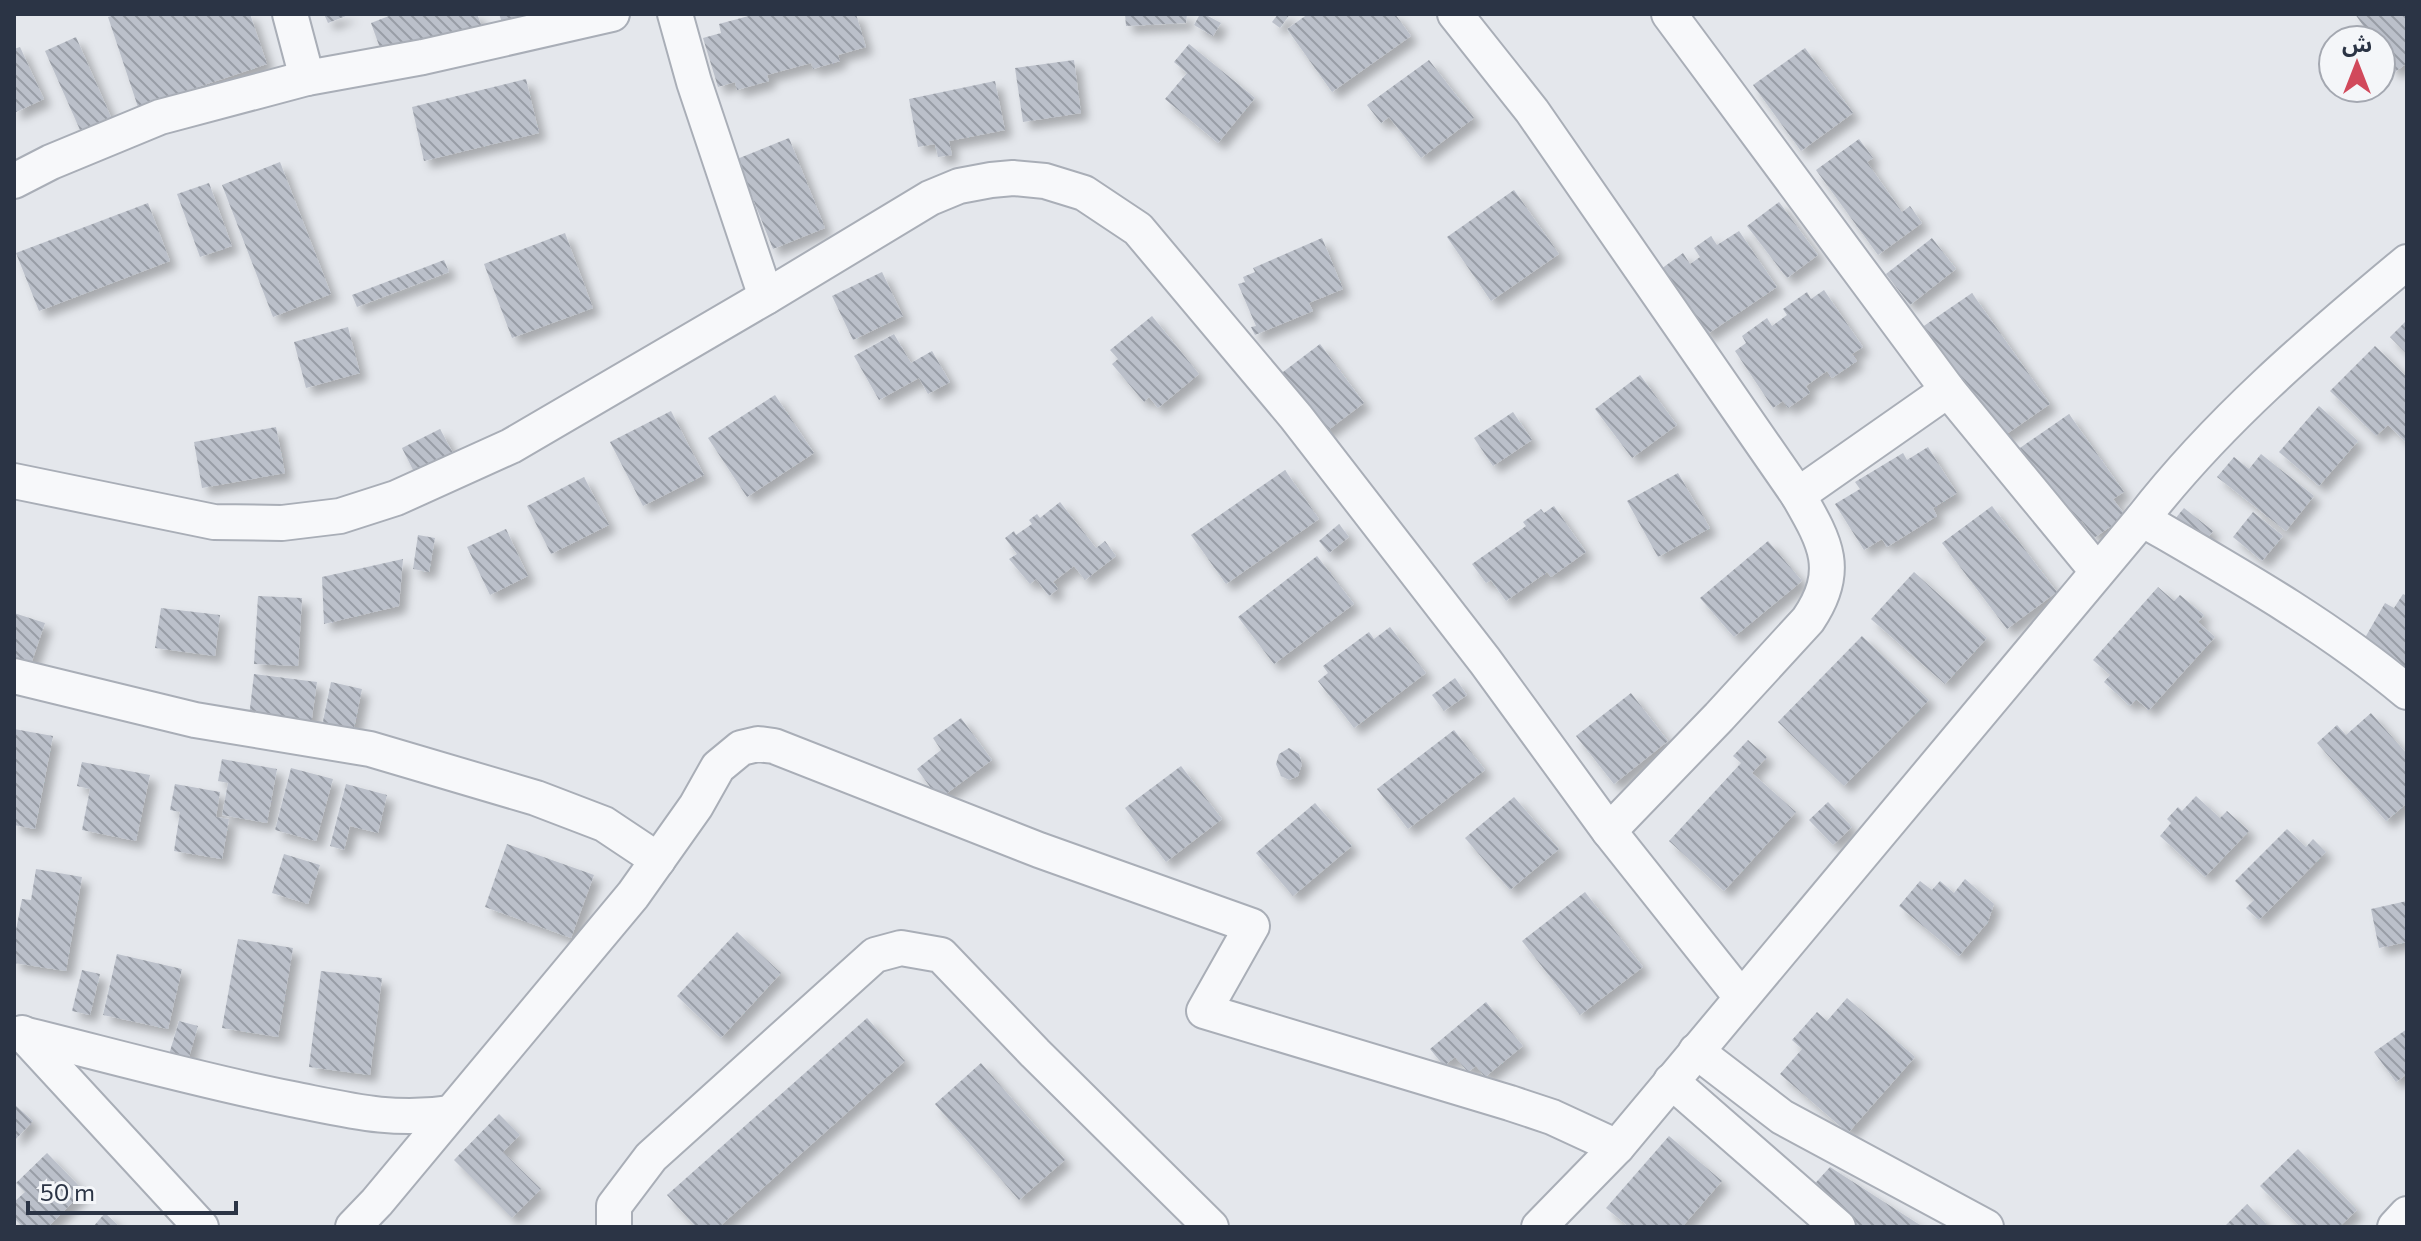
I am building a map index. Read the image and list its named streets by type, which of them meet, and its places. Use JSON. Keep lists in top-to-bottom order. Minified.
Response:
{"scale_bar":"50 m","north":"top"}
